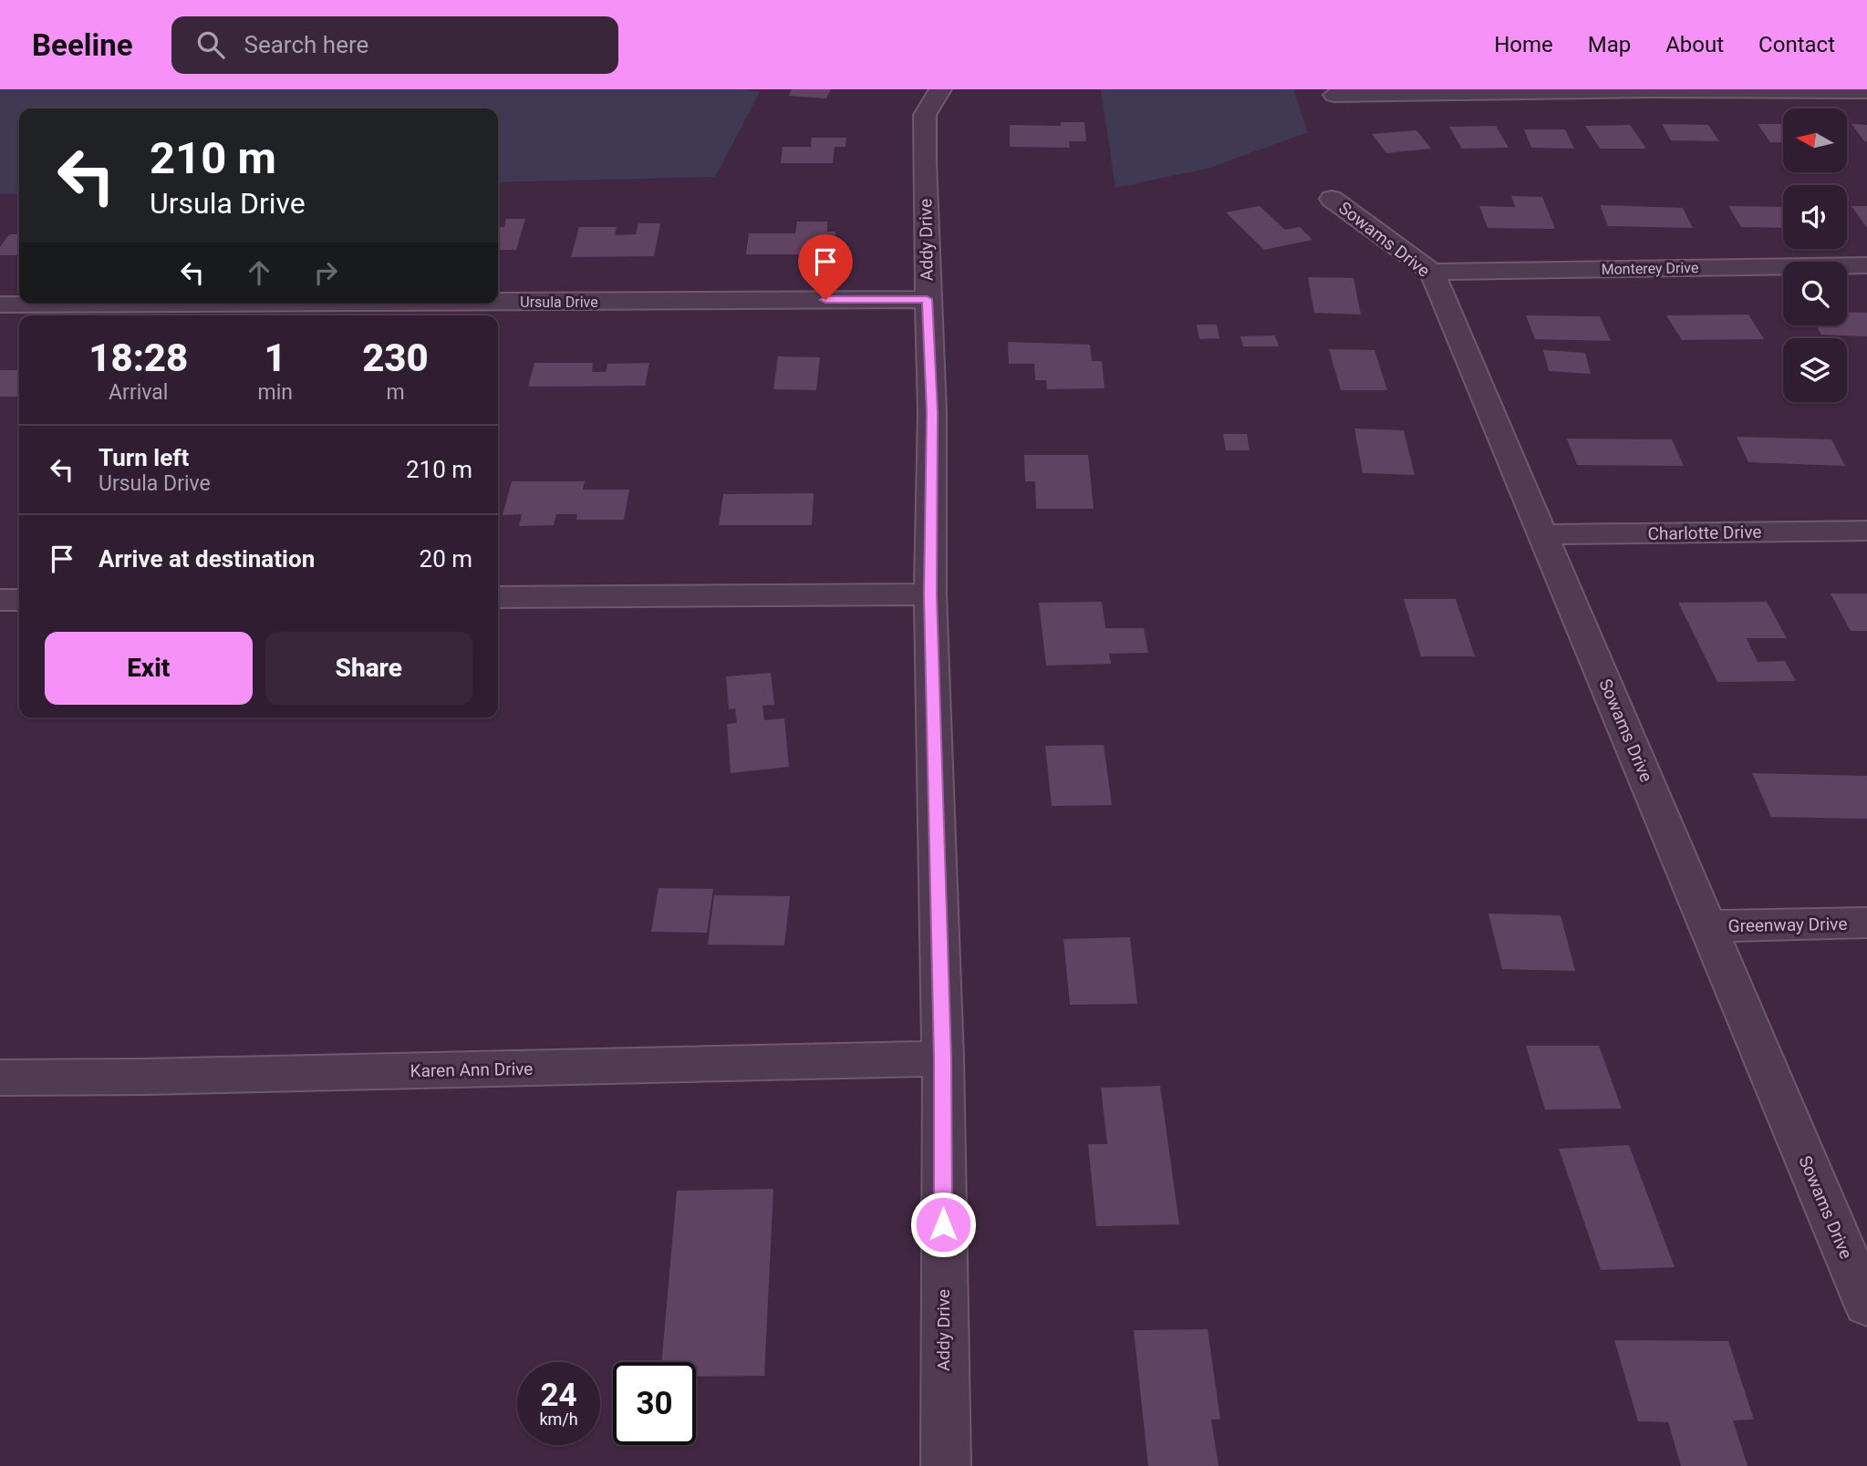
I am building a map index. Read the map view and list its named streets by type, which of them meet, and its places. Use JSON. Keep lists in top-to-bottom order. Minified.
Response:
{"streets":{"street":["Sowams Drive","Addy Drive","Monterey Drive","Ursula Drive","Charlotte Drive","Greenway Drive","Karen Ann Drive"]},"crossings":[["Sowams Drive","Monterey Drive"],["Sowams Drive","Charlotte Drive"],["Sowams Drive","Greenway Drive"],["Addy Drive","Ursula Drive"],["Addy Drive","Karen Ann Drive"]],"north":"left","page":{"header":"Beeline","search":"Search here","nav":["Home","Map","About","Contact"],"turn":["210 m","Ursula Drive"],"eta":["18:28","Arrival","1","min","230","m"],"list":[{"name":"Turn left","note":"Ursula Drive","value":"210 m"},{"name":"Arrive at destination","value":"20 m"}],"buttons":["Exit","Share"],"speed":"24 km/h","limit":"30"}}
